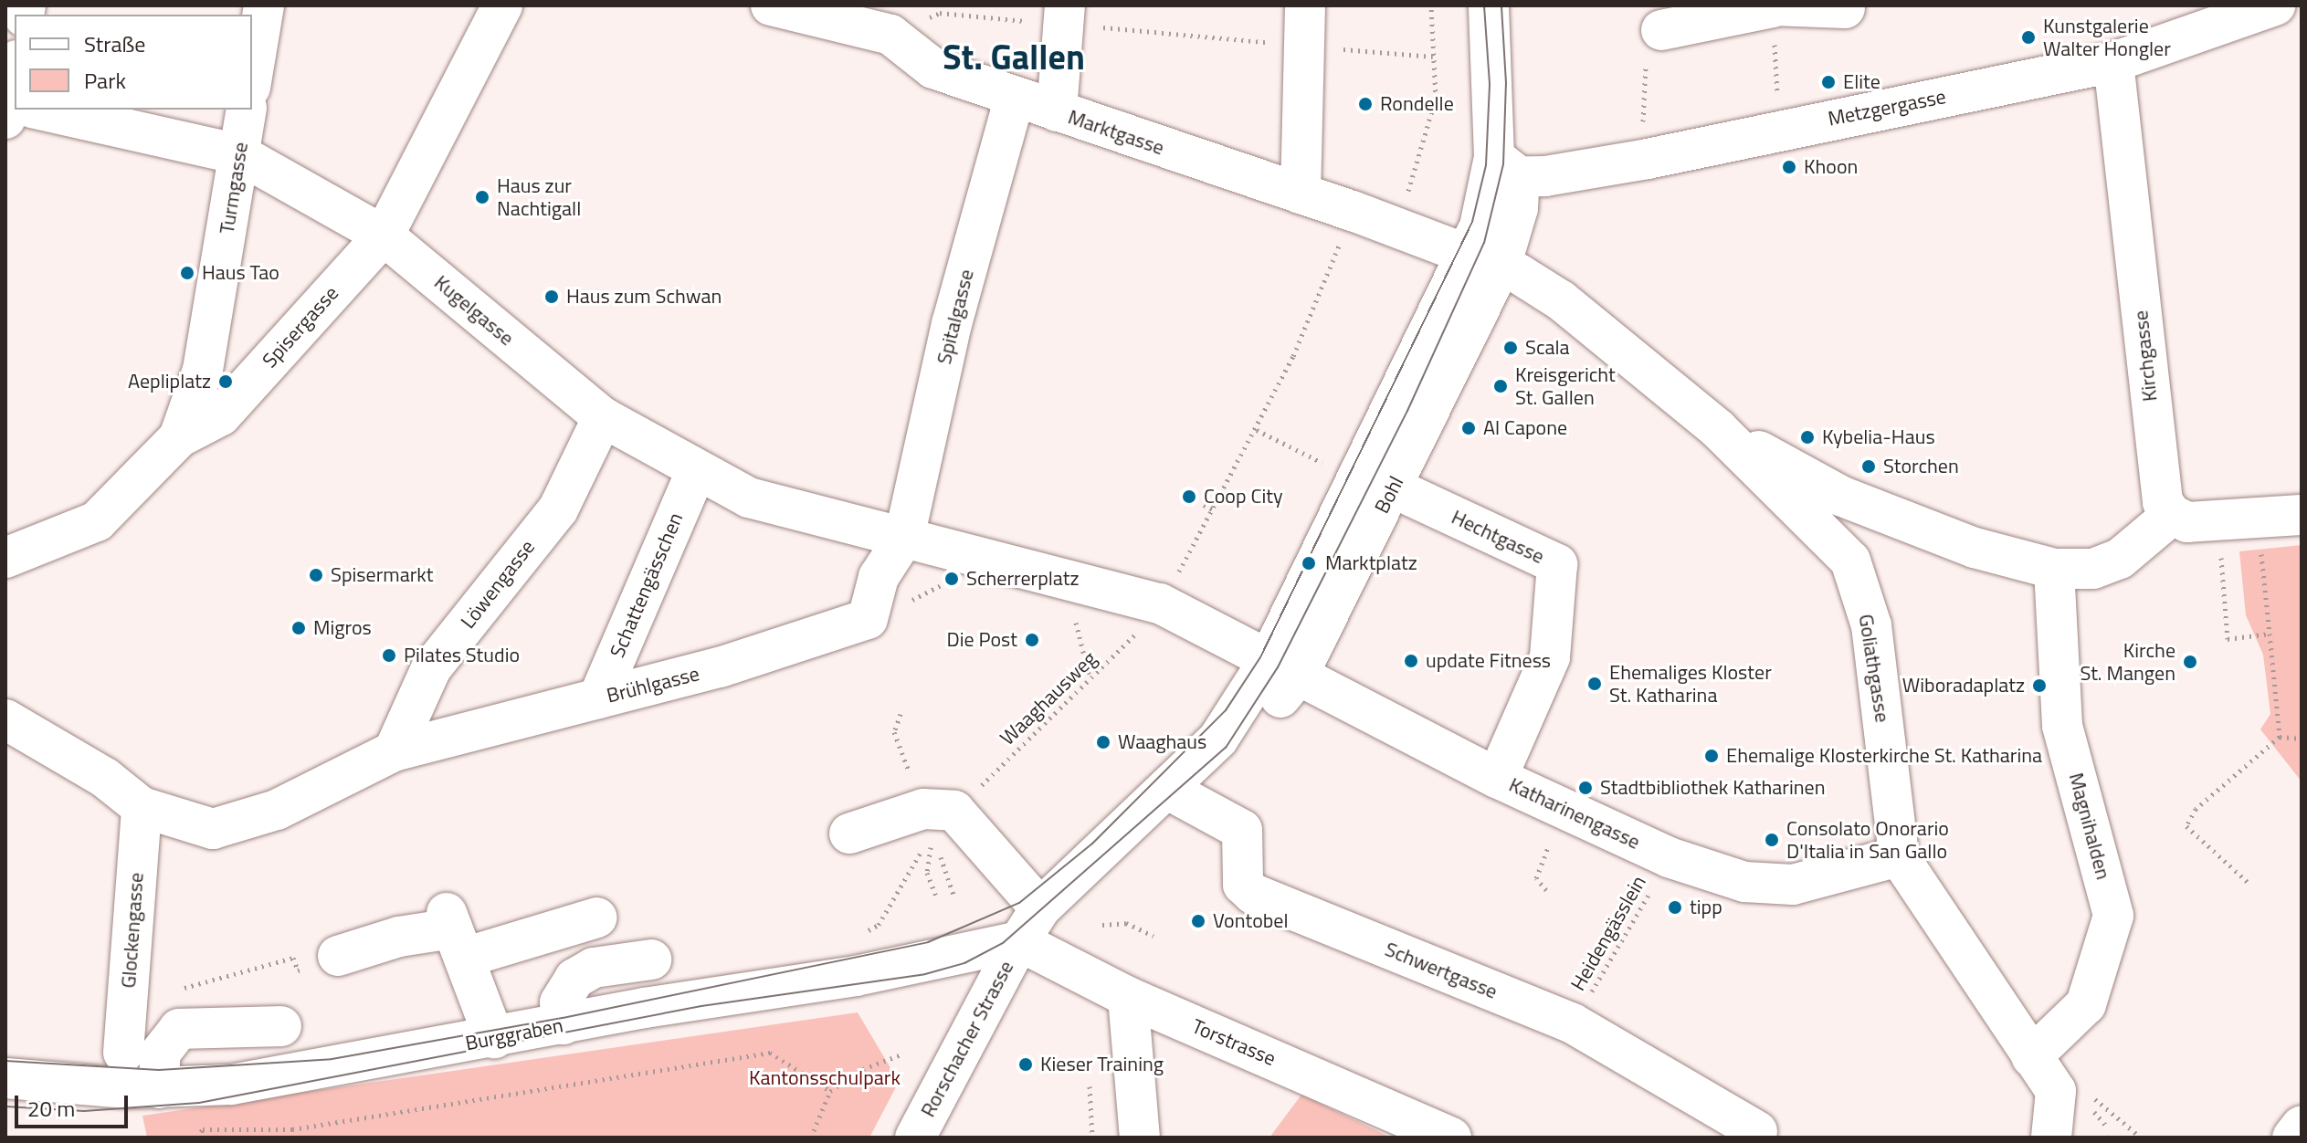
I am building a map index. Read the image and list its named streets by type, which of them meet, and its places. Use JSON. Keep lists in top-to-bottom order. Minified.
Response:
{"streets":{"street":["Metzgergasse","Marktgasse","Turmgasse","Kugelgasse","Spitalgasse","Spisergasse","Kirchgasse","Bohl","Hechtgasse","Löwengasse","Schattengässchen","Goliathgasse","Brühlgasse","Katharinengasse","Magnihalden","Glockengasse","Schwertgasse","Burggraben","Rorschacher Strasse","Torstrasse"],"path":["Waaghausweg","Heidengässlein"]},"crossings":[["Metzgergasse","Kirchgasse"],["Marktgasse","Spitalgasse"],["Marktgasse","Bohl"],["Marktgasse","Goliathgasse"],["Marktgasse","Waaghausweg"],["Turmgasse","Kugelgasse"],["Turmgasse","Spisergasse"],["Kugelgasse","Spitalgasse"],["Kugelgasse","Spisergasse"],["Kugelgasse","Löwengasse"],["Kugelgasse","Schattengässchen"],["Kugelgasse","Brühlgasse"],["Spitalgasse","Brühlgasse"],["Bohl","Hechtgasse"],["Bohl","Goliathgasse"],["Bohl","Katharinengasse"],["Bohl","Schwertgasse"],["Bohl","Burggraben"],["Bohl","Rorschacher Strasse"],["Bohl","Torstrasse"],["Hechtgasse","Katharinengasse"],["Löwengasse","Brühlgasse"],["Schattengässchen","Brühlgasse"],["Goliathgasse","Katharinengasse"],["Goliathgasse","Magnihalden"],["Brühlgasse","Glockengasse"],["Katharinengasse","Heidengässlein"],["Heidengässlein","Schwertgasse"],["Burggraben","Rorschacher Strasse"],["Burggraben","Torstrasse"],["Rorschacher Strasse","Torstrasse"]],"districts":["St. Gallen"],"parks":["Kantonsschulpark"],"places":["Kunstgalerie Walter Hongler","Elite","Rondelle","Khoon","Haus zur Nachtigall","Haus Tao","Haus zum Schwan","Scala","Aepliplatz","Kreisgericht St. Gallen","Al Capone","Kybelia-Haus","Storchen","Coop City","Marktplatz","Spisermarkt","Scherrerplatz","Migros","Die Post","Pilates Studio","update Fitness","Kirche St. Mangen","Ehemaliges Kloster St. Katharina","Wiboradaplatz","Waaghaus","Ehemalige Klosterkirche St. Katharina","Stadtbibliothek Katharinen","Consolato Onorario D'Italia in San Gallo","tipp","Vontobel","Kieser Training"],"legend":["Straße","Park"],"scale_bar":"20 m"}
